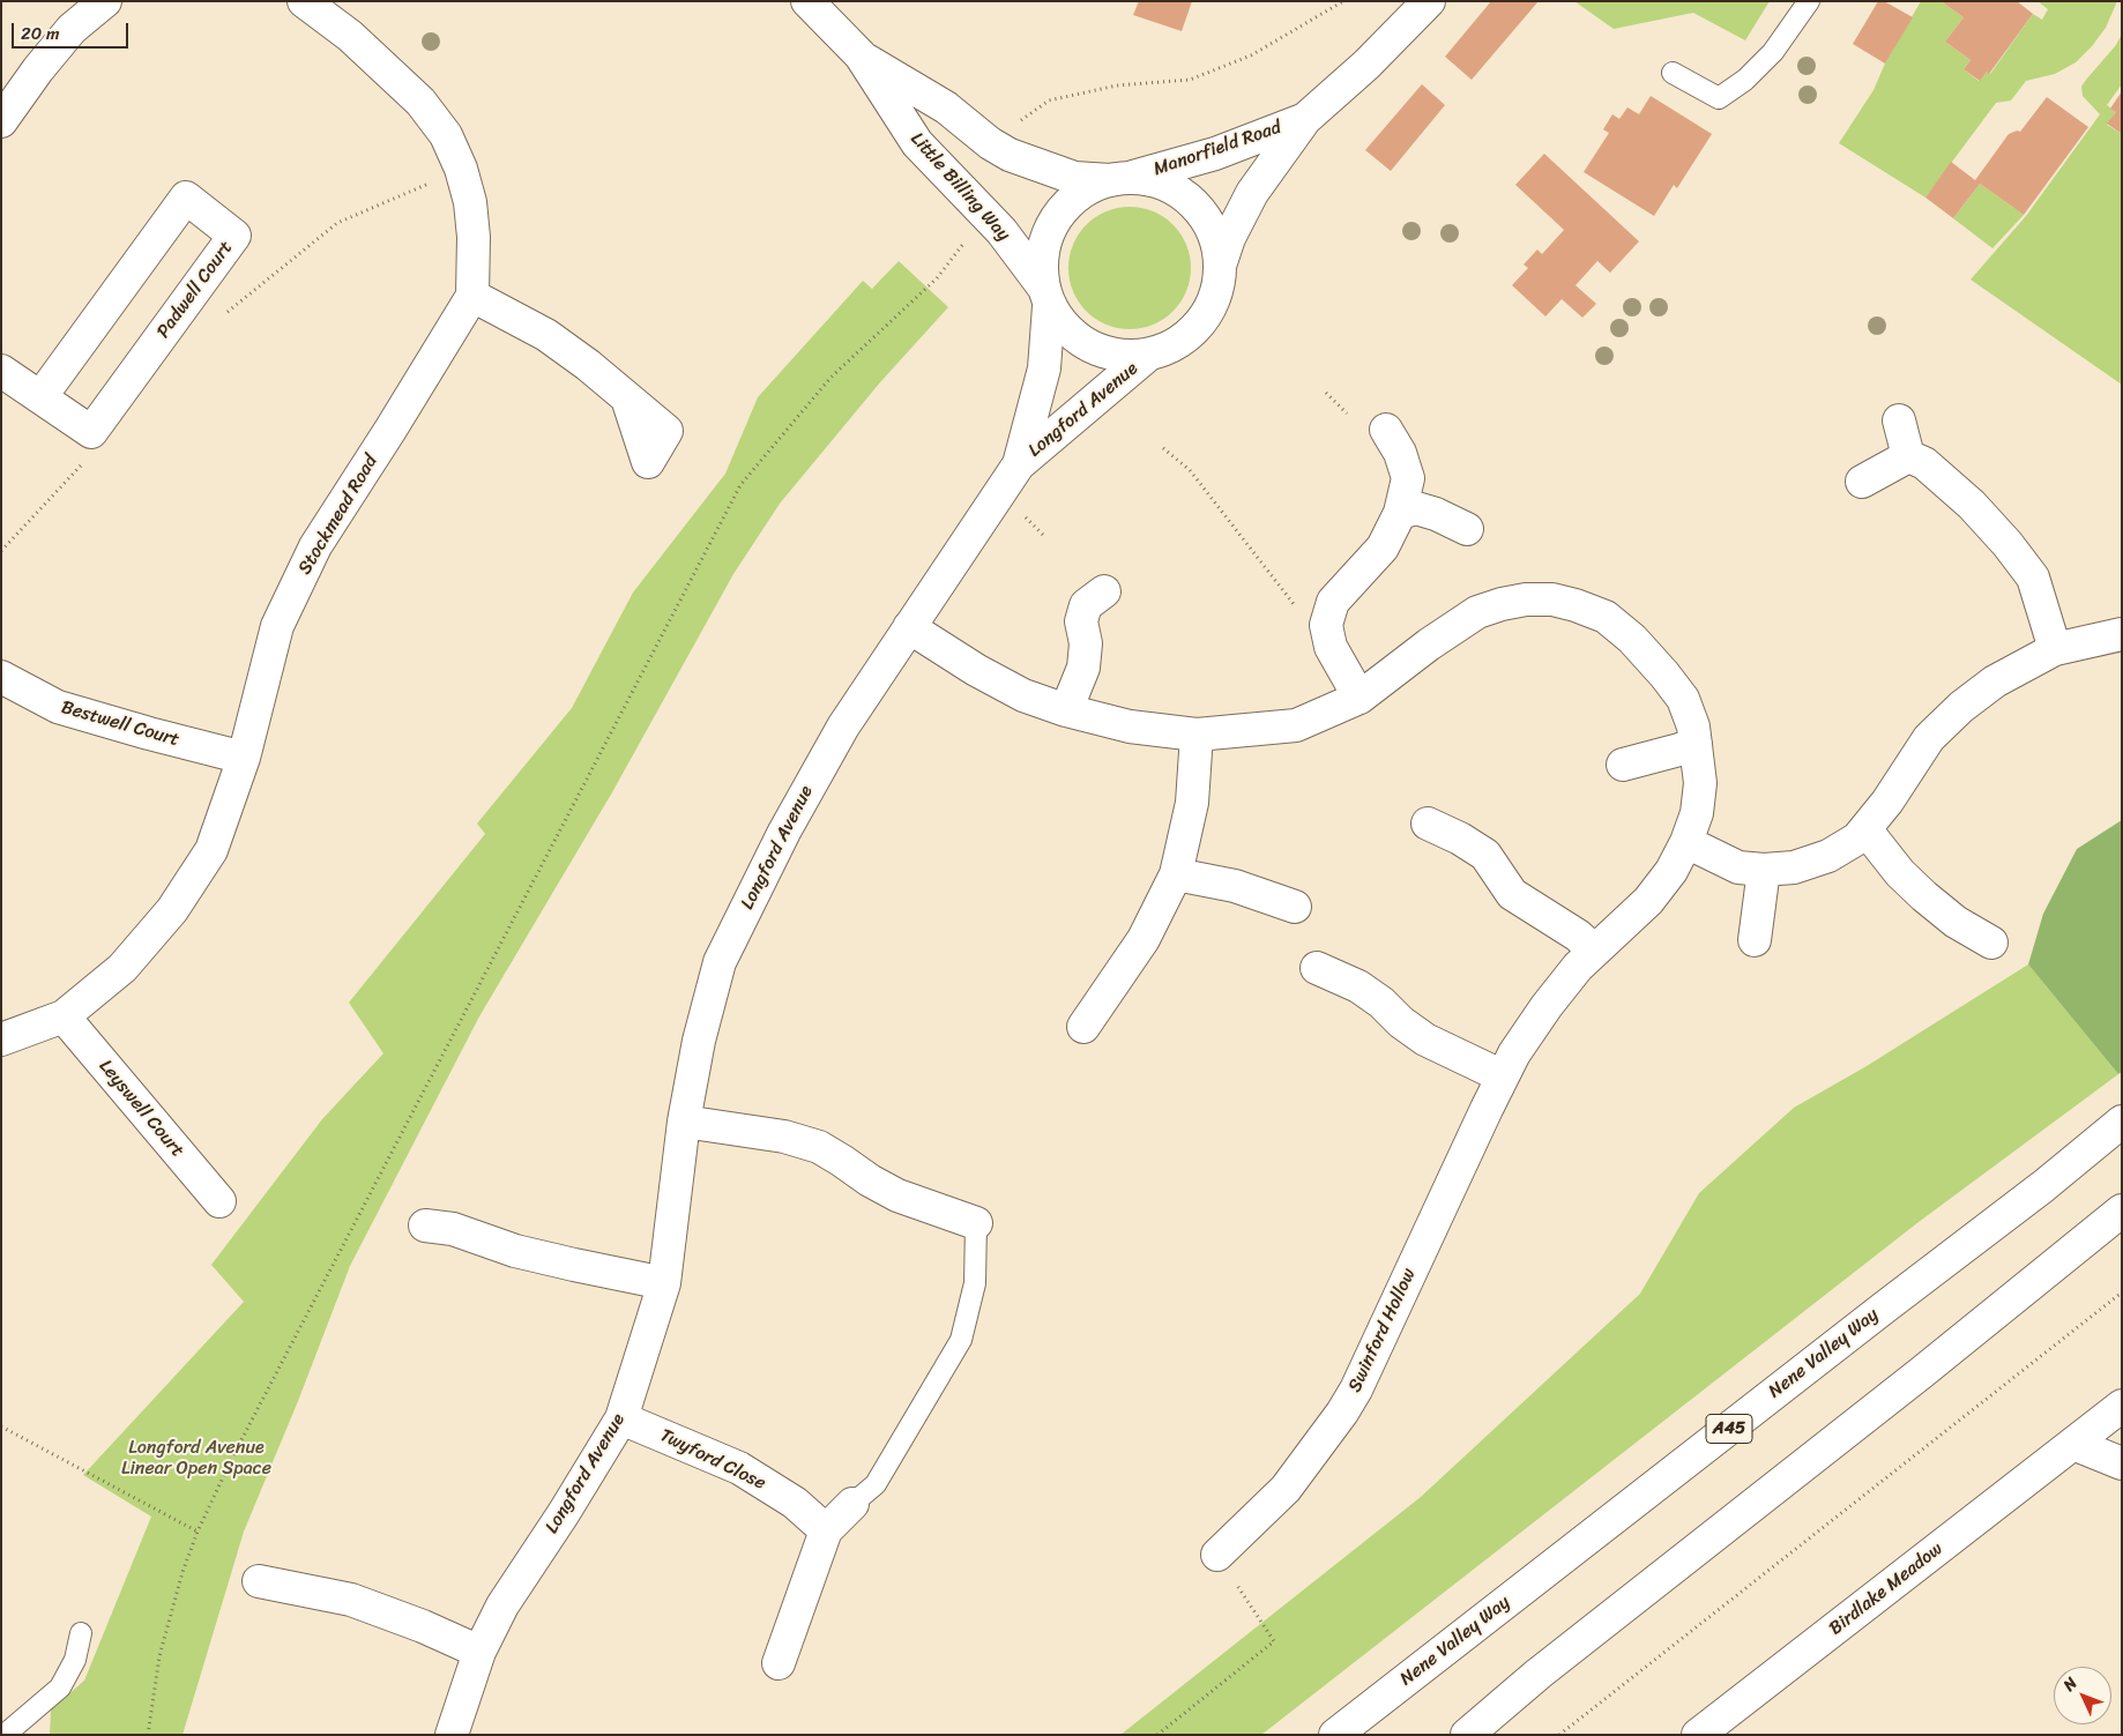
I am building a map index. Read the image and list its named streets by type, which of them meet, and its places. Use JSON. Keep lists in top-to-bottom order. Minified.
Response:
{"streets":{"main road":["Manorfield Road","Little Billing Way","Padwell Court","Longford Avenue","Stockmead Road","Bestwell Court","Leyswell Court","Swinford Hollow","Nene Valley Way","A45","Twyford Close","Birdlake Meadow"]},"crossings":[["Manorfield Road","Little Billing Way"],["Manorfield Road","Longford Avenue"],["Little Billing Way","Longford Avenue"],["Longford Avenue","Swinford Hollow"],["Longford Avenue","Twyford Close"],["Stockmead Road","Bestwell Court"],["Stockmead Road","Leyswell Court"]],"parks":["Longford Avenue Linear Open Space"],"scale_bar":"20 m","north":"top left"}
